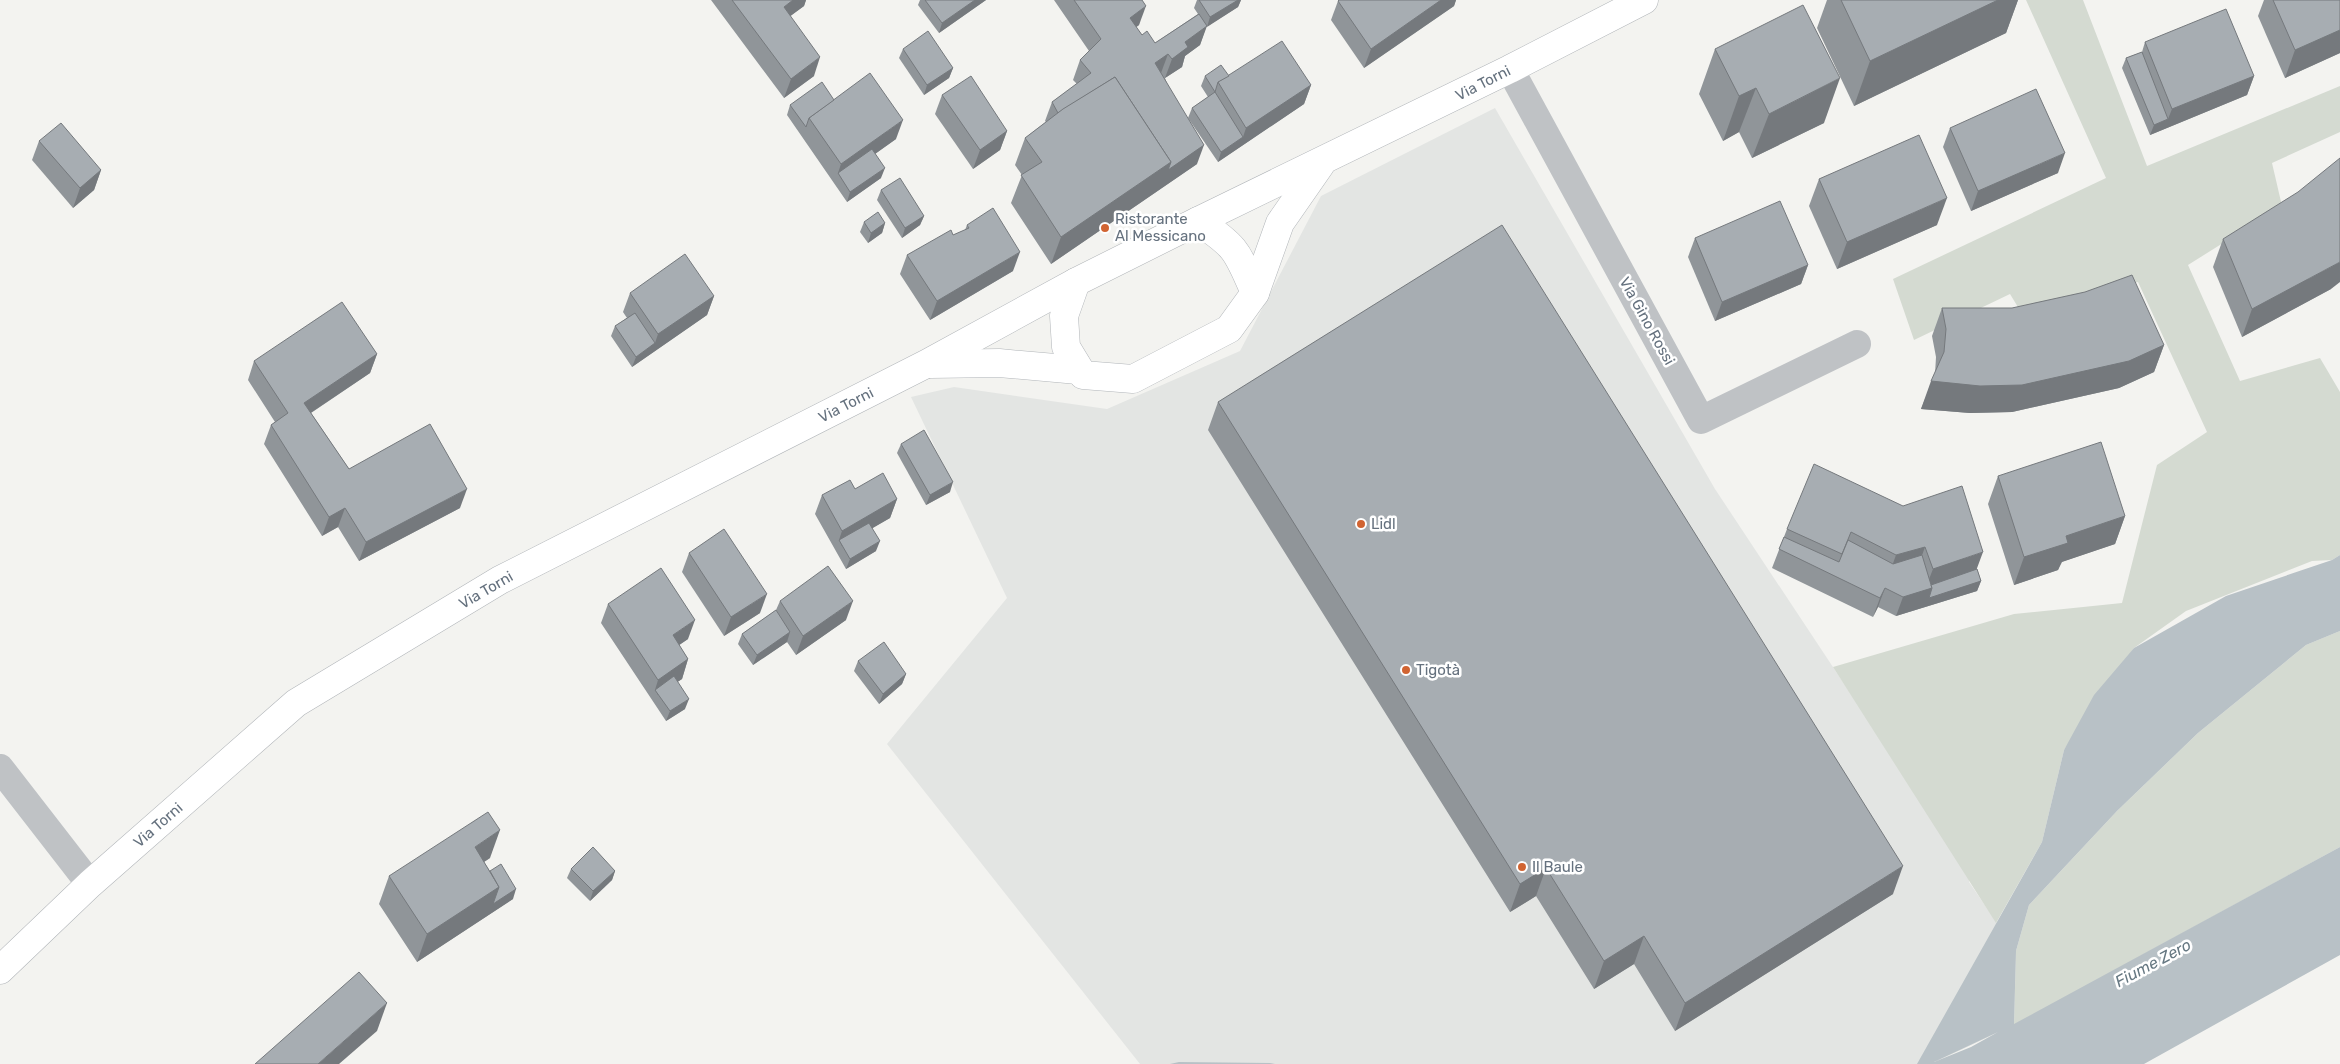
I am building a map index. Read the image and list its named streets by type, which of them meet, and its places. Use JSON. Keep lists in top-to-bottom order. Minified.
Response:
{"streets":{"main road":["Via Torni"],"street":["Via Gino Rossi"]},"crossings":[["Via Torni","Via Gino Rossi"]],"water":["Fiume Zero"],"places":["Ristorante Al Messicano","Lidl","Tigotà","Il Baule"]}
